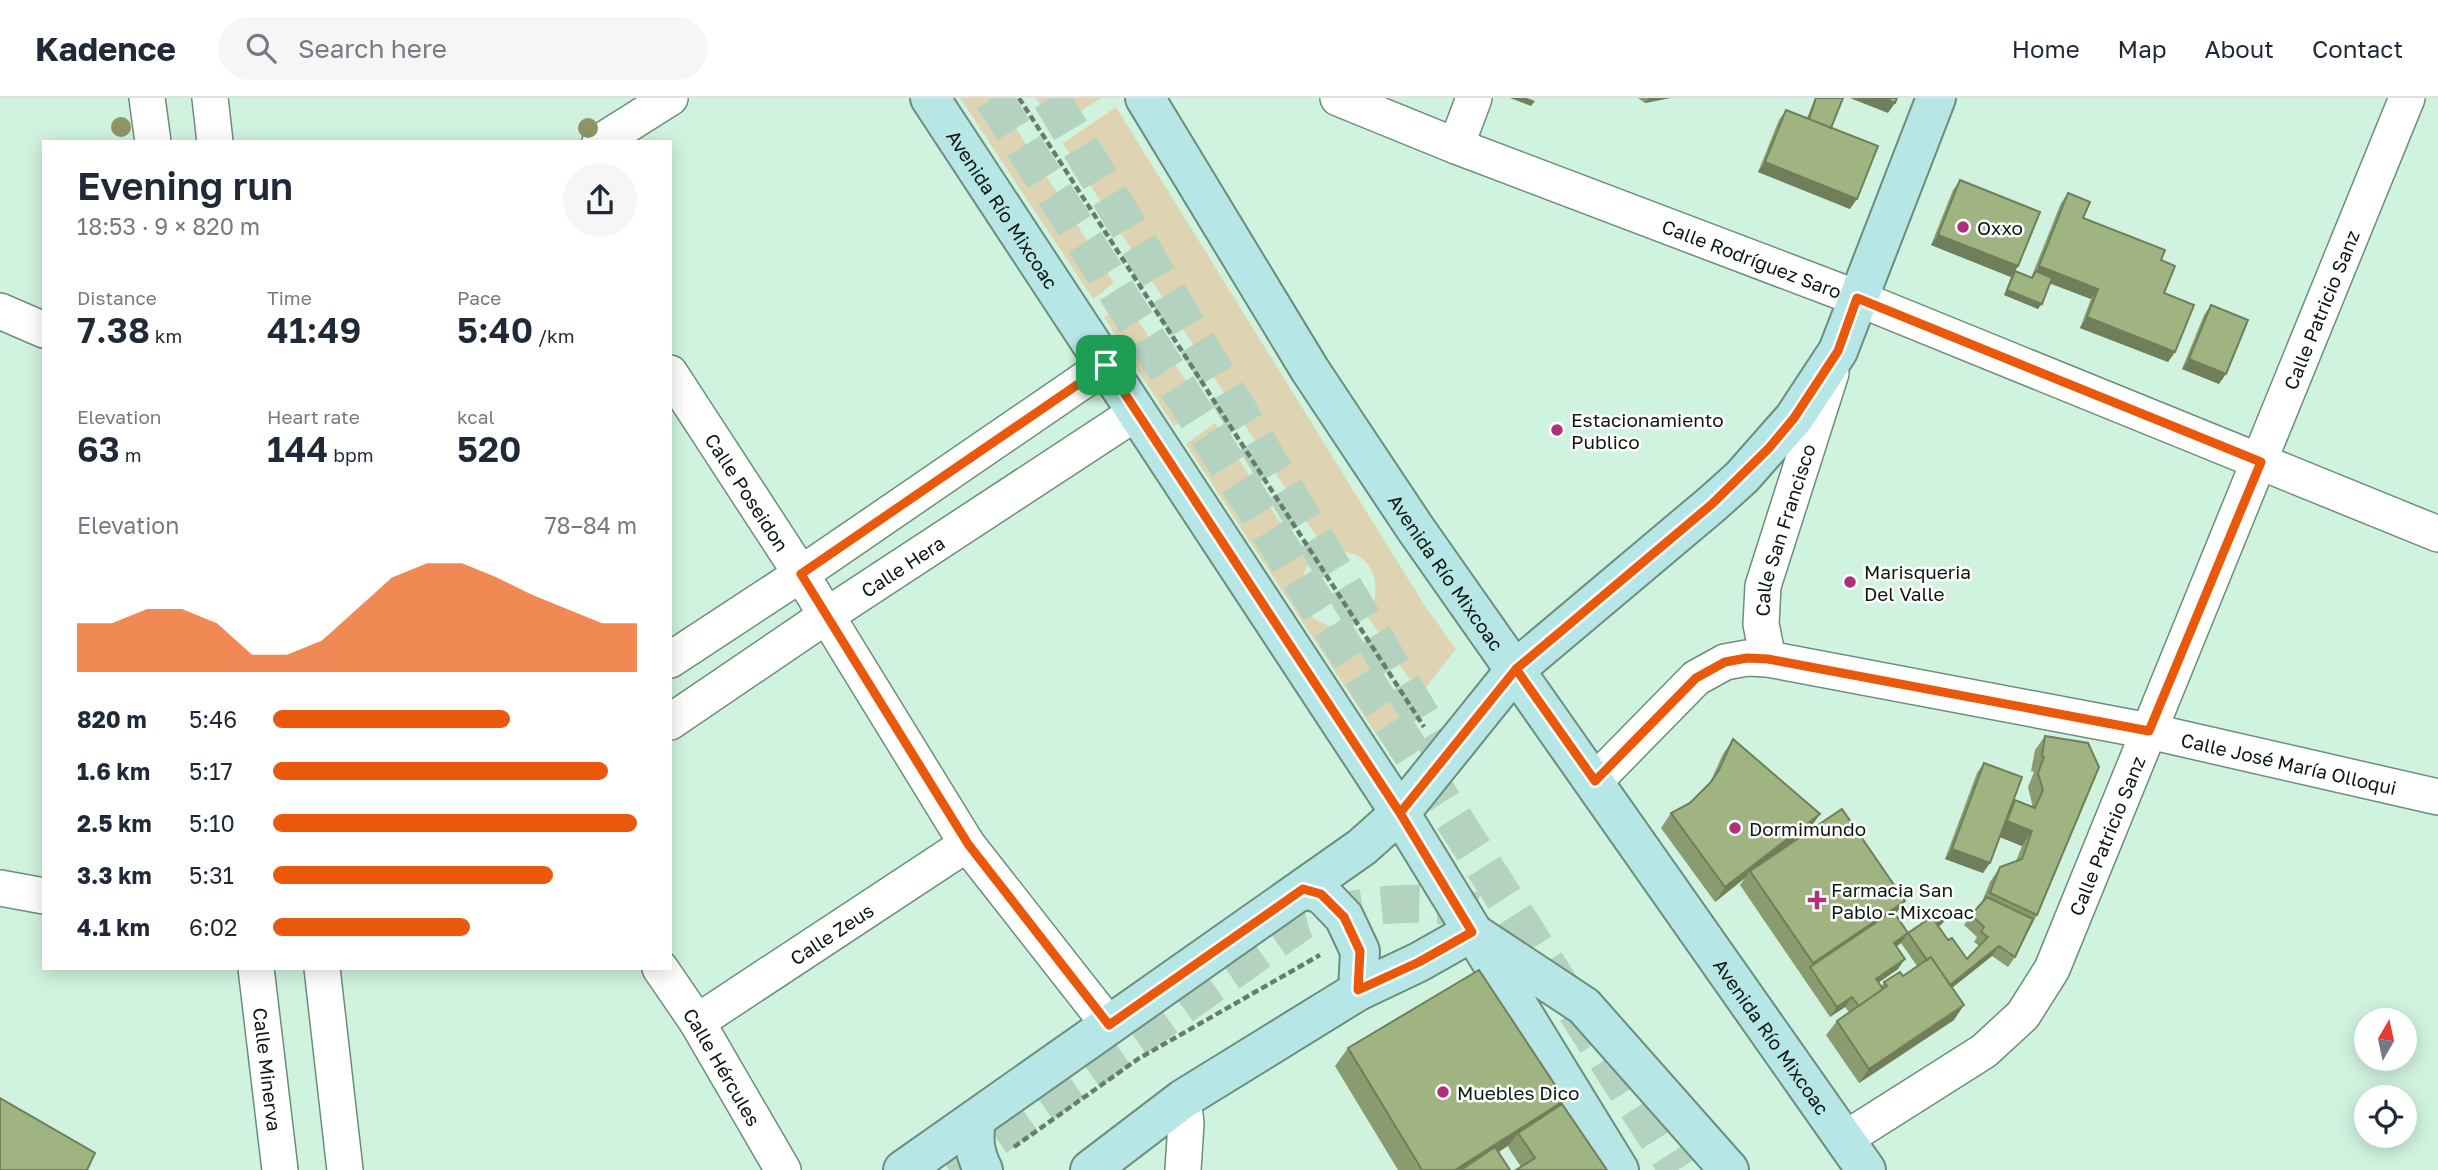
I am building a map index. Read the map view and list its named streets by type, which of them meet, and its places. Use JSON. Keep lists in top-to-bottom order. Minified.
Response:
{"streets":{"main road":["Avenida Río Mixcoac","Calle San Francisco"],"street":["Calle Rodríguez Saro","Calle Patricio Sanz","Calle Poseidon","Calle Hera","Calle José María Olloqui","Calle Zeus","Calle Hércules","Calle Minerva"]},"crossings":[["Avenida Río Mixcoac","Calle Patricio Sanz"],["Avenida Río Mixcoac","Calle San Francisco"],["Avenida Río Mixcoac","Calle Hera"],["Calle Rodríguez Saro","Calle Patricio Sanz"],["Calle Rodríguez Saro","Calle San Francisco"],["Calle Patricio Sanz","Calle José María Olloqui"],["Calle Poseidon","Calle San Francisco"],["Calle Poseidon","Calle Hera"],["Calle Poseidon","Calle Zeus"],["Calle San Francisco","Calle José María Olloqui"],["Calle Zeus","Calle Hércules"]],"places":{"other":["Oxxo","Estacionamiento Publico","Marisqueria Del Valle","Dormimundo","Muebles Dico"],"health":["Farmacia San Pablo - Mixcoac"]},"north":"top","page":{"header":"Kadence","search":"Search here","nav":["Home","Map","About","Contact"],"heading":["Evening run","18:53 · 9 × 820 m"],"stats":[["Distance","7.38 km"],["Time","41:49"],["Pace","5:40 /km"],["Elevation","63 m"],["Heart rate","144 bpm"],["kcal","520"]],"chart":["Elevation","78–84 m"],"list":[{"name":"820 m","note":"5:46"},{"name":"1.6 km","note":"5:17"},{"name":"2.5 km","note":"5:10"},{"name":"3.3 km","note":"5:31"},{"name":"4.1 km","note":"6:02"}]}}
